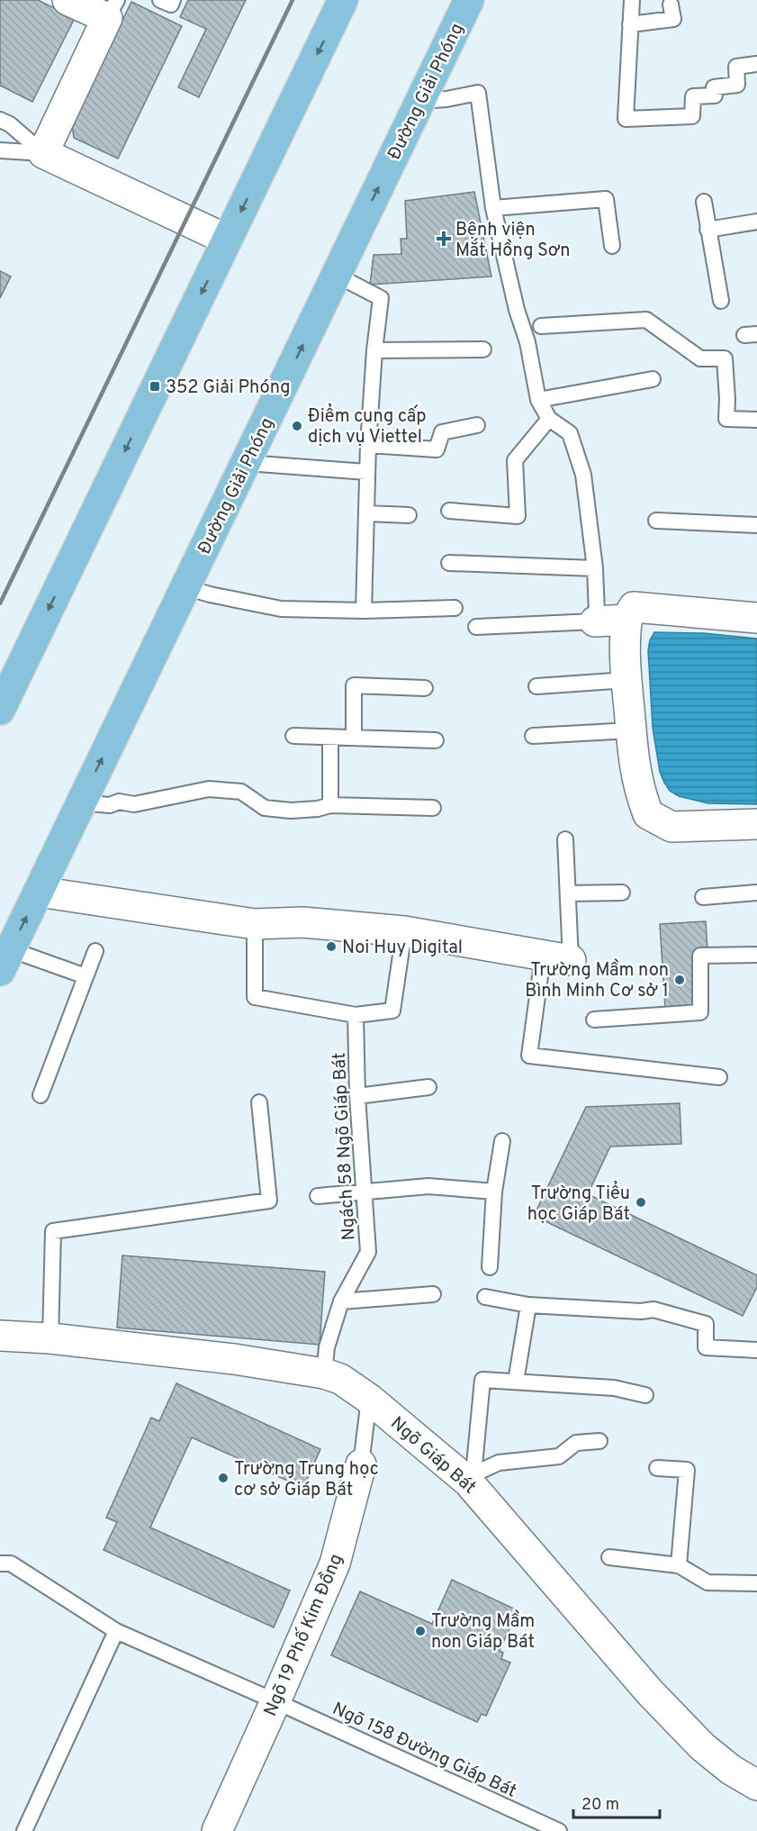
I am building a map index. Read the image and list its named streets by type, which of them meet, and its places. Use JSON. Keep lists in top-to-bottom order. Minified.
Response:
{"streets":{"main road":["Đường Giải Phóng"],"street":["Ngõ Giáp Bát","Ngõ 19 Phố Kim Đồng"],"lane":["Ngách 58 Ngõ Giáp Bát","Ngõ 158 Đường Giáp Bát"]},"crossings":[["Ngách 58 Ngõ Giáp Bát","Ngõ Giáp Bát"],["Ngõ Giáp Bát","Ngõ 19 Phố Kim Đồng"],["Ngõ 19 Phố Kim Đồng","Ngõ 158 Đường Giáp Bát"]],"places":{"health":["Bệnh viện Mắt Hồng Sơn"],"transit":["352 Giải Phóng"],"other":["Điểm cung cấp dịch vụ Viettel","Noi Huy Digital","Trường Mầm non Bình Minh Cơ sở 1","Trường Tiểu học Giáp Bát","Trường Trung học cơ sở Giáp Bát","Trường Mầm non Giáp Bát"]},"scale_bar":"20 m"}
